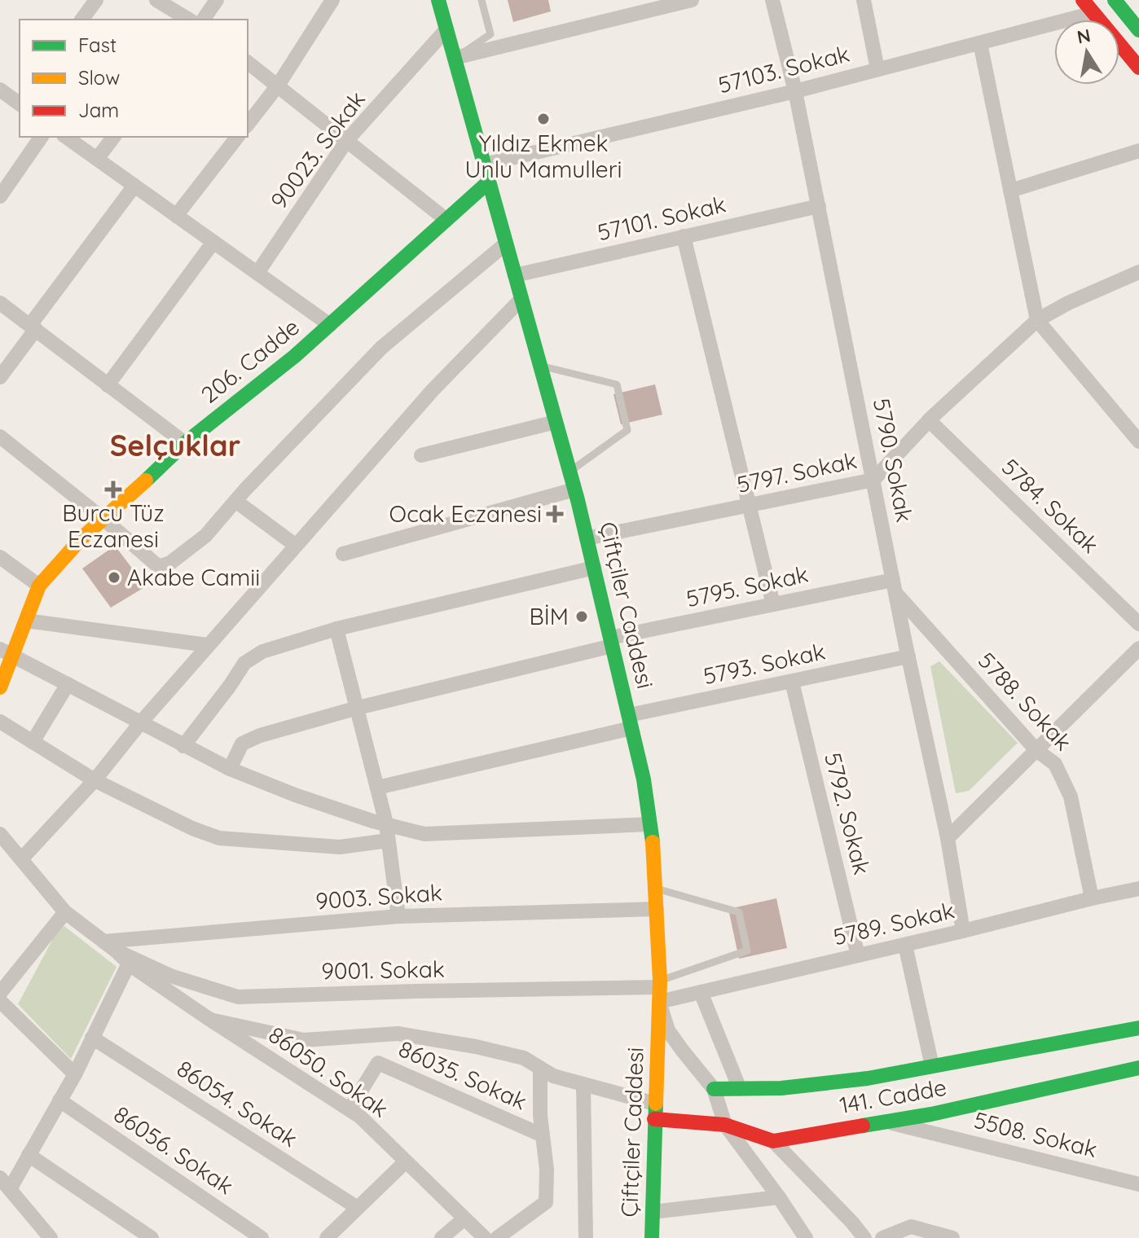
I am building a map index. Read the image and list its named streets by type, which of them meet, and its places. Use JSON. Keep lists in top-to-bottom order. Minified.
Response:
{"streets":{"street":["57103. Sokak","90023. Sokak","57101. Sokak","206. Cadde","5790. Sokak","5797. Sokak","5784. Sokak","5795. Sokak","Çiftçiler Caddesi","5793. Sokak","5788. Sokak","5792. Sokak","9003. Sokak","5789. Sokak","9001. Sokak","86050. Sokak","86035. Sokak","141. Cadde","86054. Sokak","5508. Sokak","86056. Sokak"]},"crossings":[["57103. Sokak","5790. Sokak"],["57103. Sokak","Çiftçiler Caddesi"],["90023. Sokak","Çiftçiler Caddesi"],["57101. Sokak","5790. Sokak"],["57101. Sokak","Çiftçiler Caddesi"],["206. Cadde","Çiftçiler Caddesi"],["5790. Sokak","5797. Sokak"],["5790. Sokak","5795. Sokak"],["5790. Sokak","5793. Sokak"],["5790. Sokak","5788. Sokak"],["5790. Sokak","5789. Sokak"],["5797. Sokak","5784. Sokak"],["5797. Sokak","Çiftçiler Caddesi"],["5795. Sokak","Çiftçiler Caddesi"],["5795. Sokak","5788. Sokak"],["Çiftçiler Caddesi","5793. Sokak"],["Çiftçiler Caddesi","9003. Sokak"],["Çiftçiler Caddesi","5789. Sokak"],["Çiftçiler Caddesi","9001. Sokak"],["Çiftçiler Caddesi","141. Cadde"],["5793. Sokak","5792. Sokak"],["5788. Sokak","5789. Sokak"],["5792. Sokak","5789. Sokak"],["9003. Sokak","9001. Sokak"],["9003. Sokak","86050. Sokak"],["5789. Sokak","9001. Sokak"],["9001. Sokak","86050. Sokak"],["86050. Sokak","86035. Sokak"],["141. Cadde","5508. Sokak"]],"districts":["Selçuklar"],"places":{"other":["Yıldız Ekmek Unlu Mamulleri","Akabe Camii","BİM"],"health":["Burcu Tüz Eczanesi","Ocak Eczanesi"]},"legend":["Fast","Slow","Jam"],"north":"top"}
